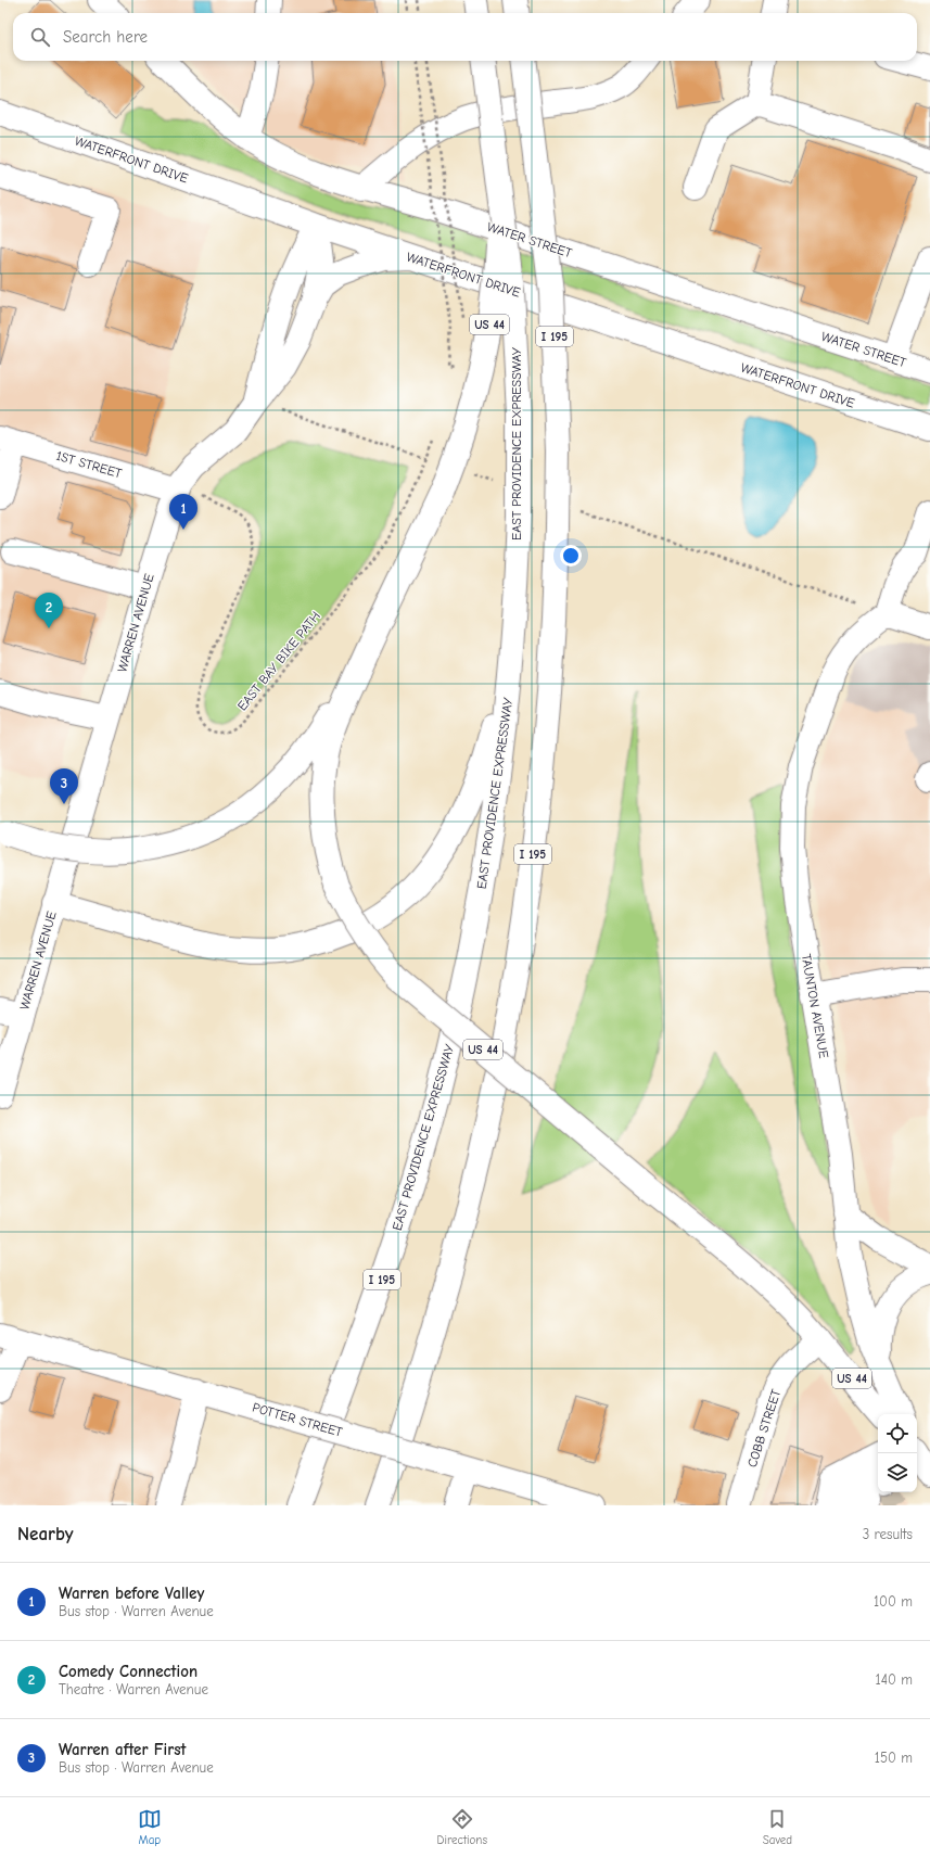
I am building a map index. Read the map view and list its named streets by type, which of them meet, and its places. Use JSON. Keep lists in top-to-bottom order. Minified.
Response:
{"streets":{"main road":["WATERFRONT DRIVE","WATER STREET","US 44","I 195","EAST PROVIDENCE EXPRESSWAY","1ST STREET","WARREN AVENUE","TAUNTON AVENUE","POTTER STREET","COBB STREET"],"path":["EAST BAY BIKE PATH"]},"crossings":[["WATERFRONT DRIVE","WARREN AVENUE"],["US 44","EAST PROVIDENCE EXPRESSWAY"],["US 44","COBB STREET"],["1ST STREET","WARREN AVENUE"]],"page":{"search":"Search here","pins":["1","2","3"],"heading":["Nearby","3 results"],"list":[{"mark":"1","name":"Warren before Valley","note":"Bus stop · Warren Avenue","value":"100 m"},{"mark":"2","name":"Comedy Connection","note":"Theatre · Warren Avenue","value":"140 m"},{"mark":"3","name":"Warren after First","note":"Bus stop · Warren Avenue","value":"150 m"}],"nav":["Map","Directions","Saved"]}}
